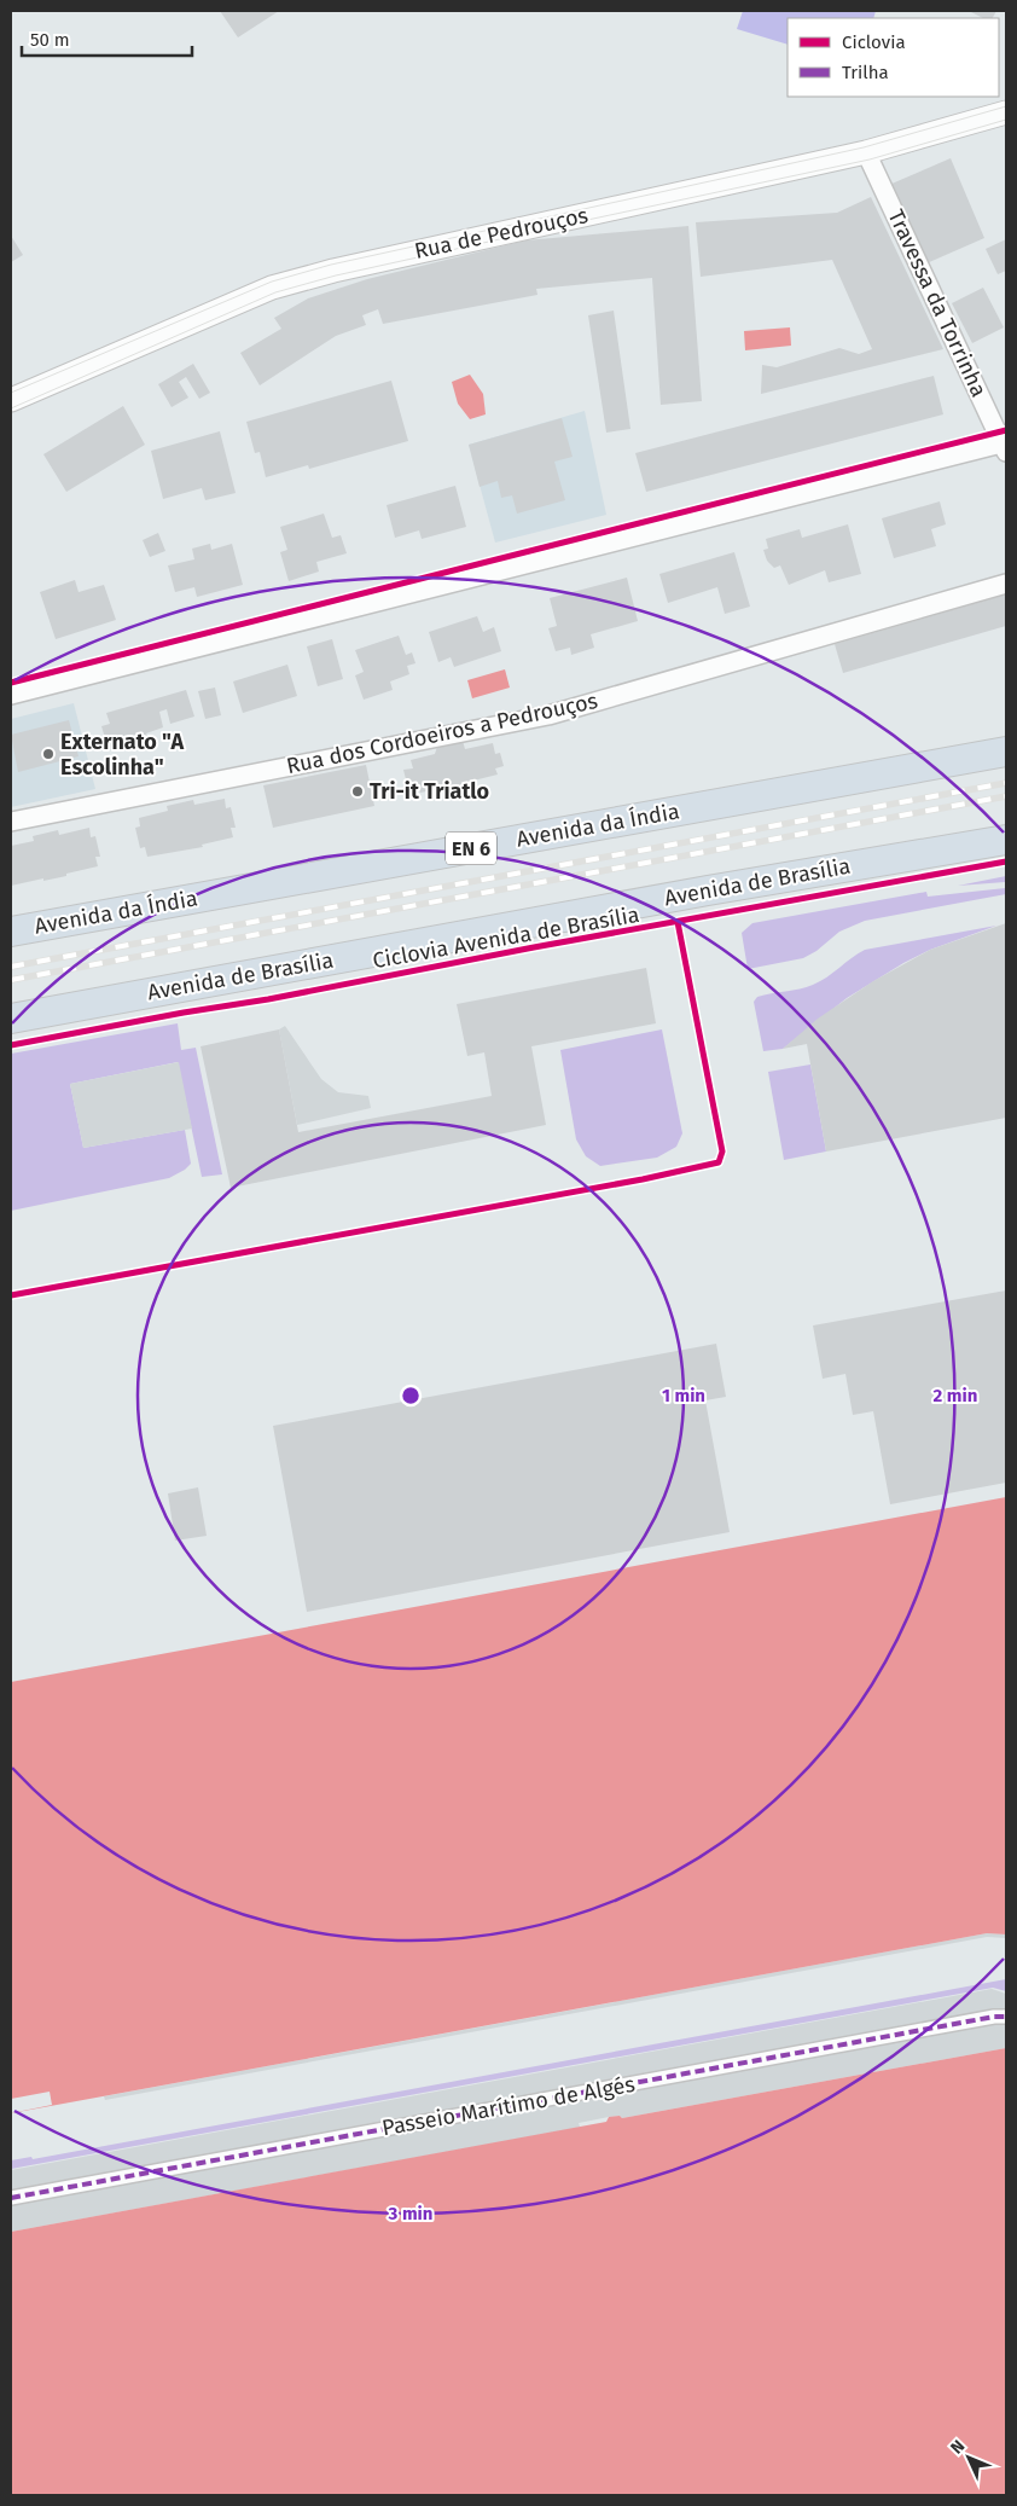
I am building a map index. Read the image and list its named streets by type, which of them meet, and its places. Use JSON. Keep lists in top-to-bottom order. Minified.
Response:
{"streets":{"main road":["Avenida da Índia","EN 6","Avenida de Brasília"],"street":["Rua de Pedrouços","Travessa da Torrinha","Rua dos Cordoeiros a Pedrouços","Passeio Marítimo de Algés"],"cycle path":["Ciclovia Avenida de Brasília"]},"crossings":[["Rua de Pedrouços","Travessa da Torrinha"]],"places":["Externato \"A Escolinha\"","Tri-it Triatlo"],"legend":["Ciclovia","Trilha"],"scale_bar":"50 m","north":"top left","rings":["1 min","2 min","3 min"]}
